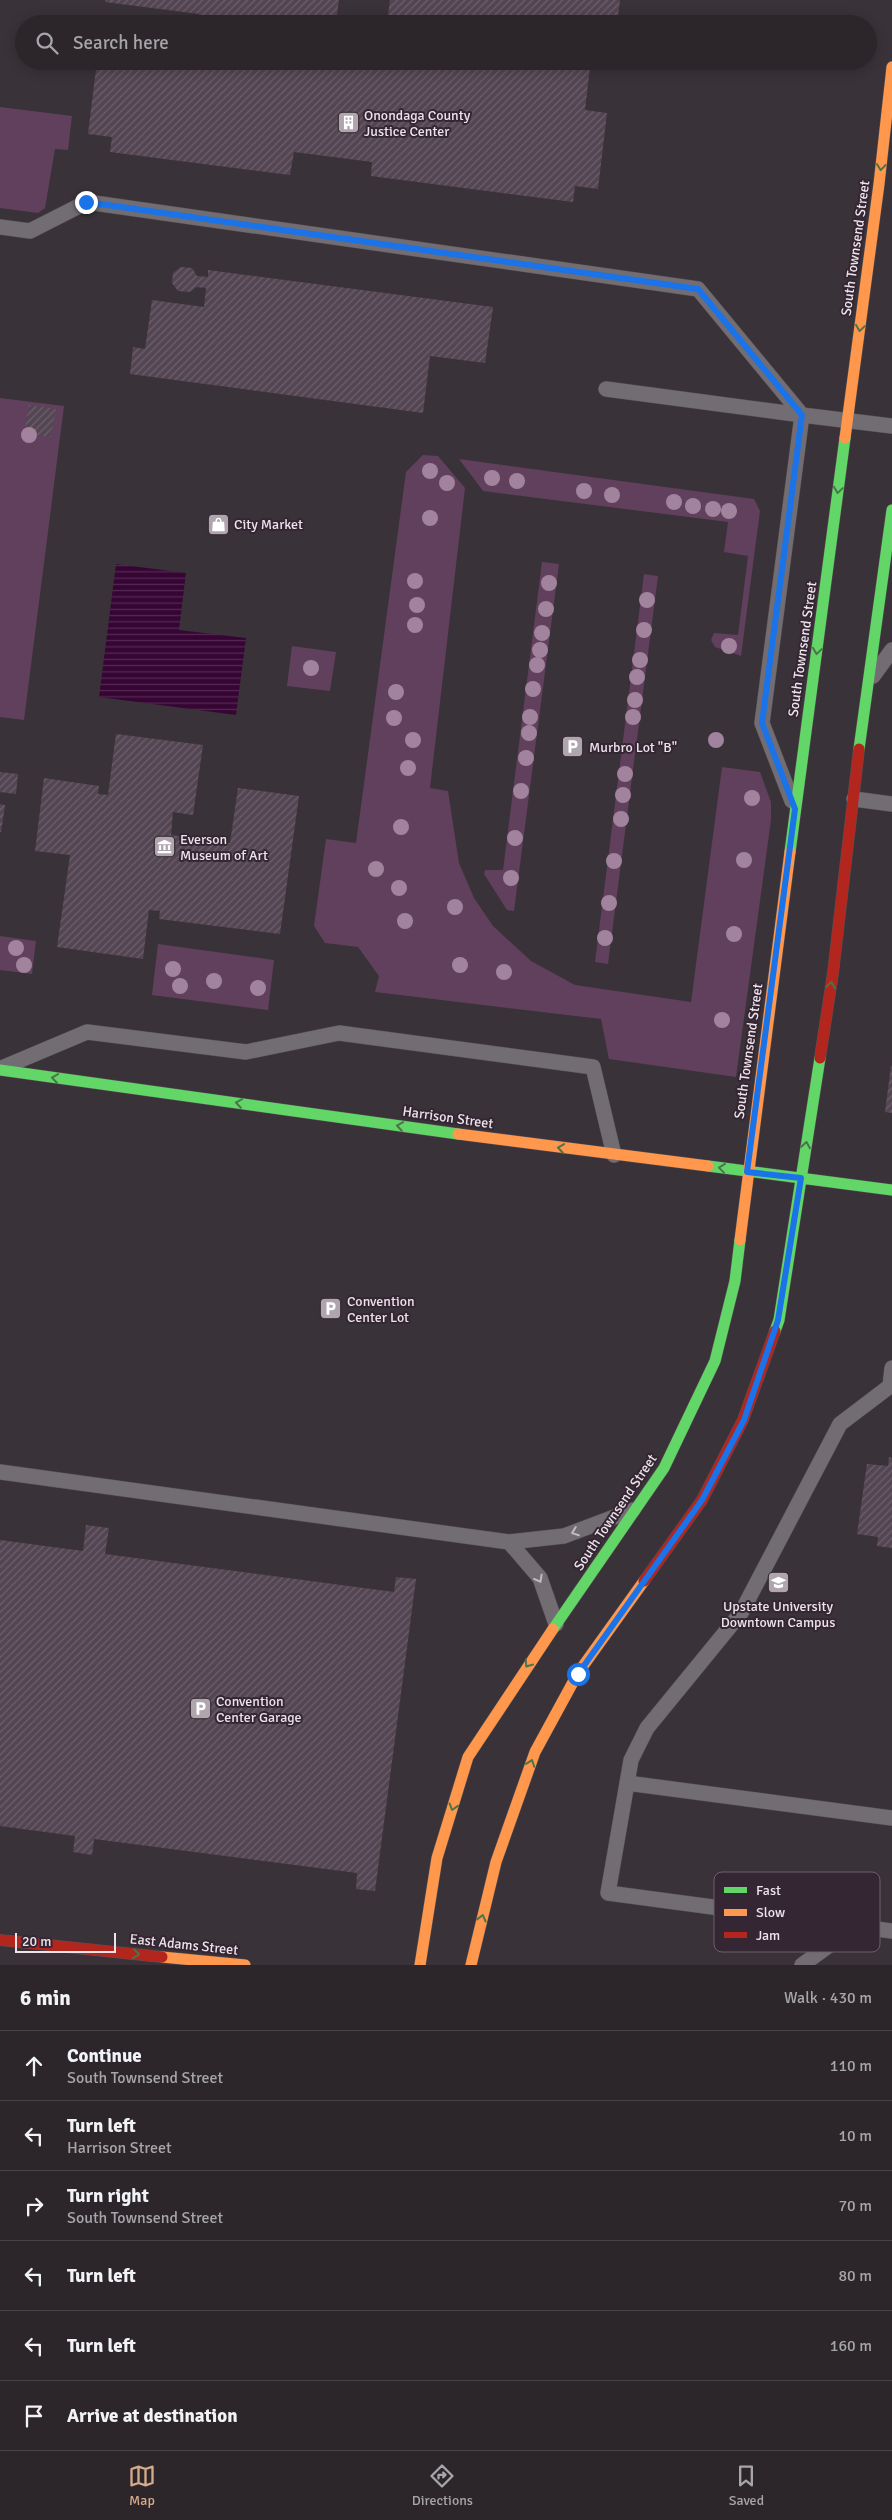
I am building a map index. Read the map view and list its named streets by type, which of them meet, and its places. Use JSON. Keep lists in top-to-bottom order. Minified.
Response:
{"streets":{"street":["South Townsend Street","Harrison Street","East Adams Street"]},"crossings":[["South Townsend Street","Harrison Street"]],"one_way":["Harrison Street","East Adams Street"],"places":{"building":["Onondaga County Justice Center"],"shop":["City Market"],"parking":["Murbro Lot \"B\"","Convention Center Lot","Convention Center Garage"],"museum":["Everson Museum of Art"],"school or university":["Upstate University Downtown Campus"]},"legend":["Fast","Slow","Jam"],"scale_bar":"20 m","page":{"search":"Search here","scale":"20 m","heading":["6 min","Walk · 430 m"],"list":[["Continue","South Townsend Street","110 m"],["Turn left","Harrison Street","10 m"],["Turn right","South Townsend Street","70 m"],["Turn left","80 m"],["Turn left","160 m"],"Arrive at destination"],"nav":["Map","Directions","Saved"]}}
